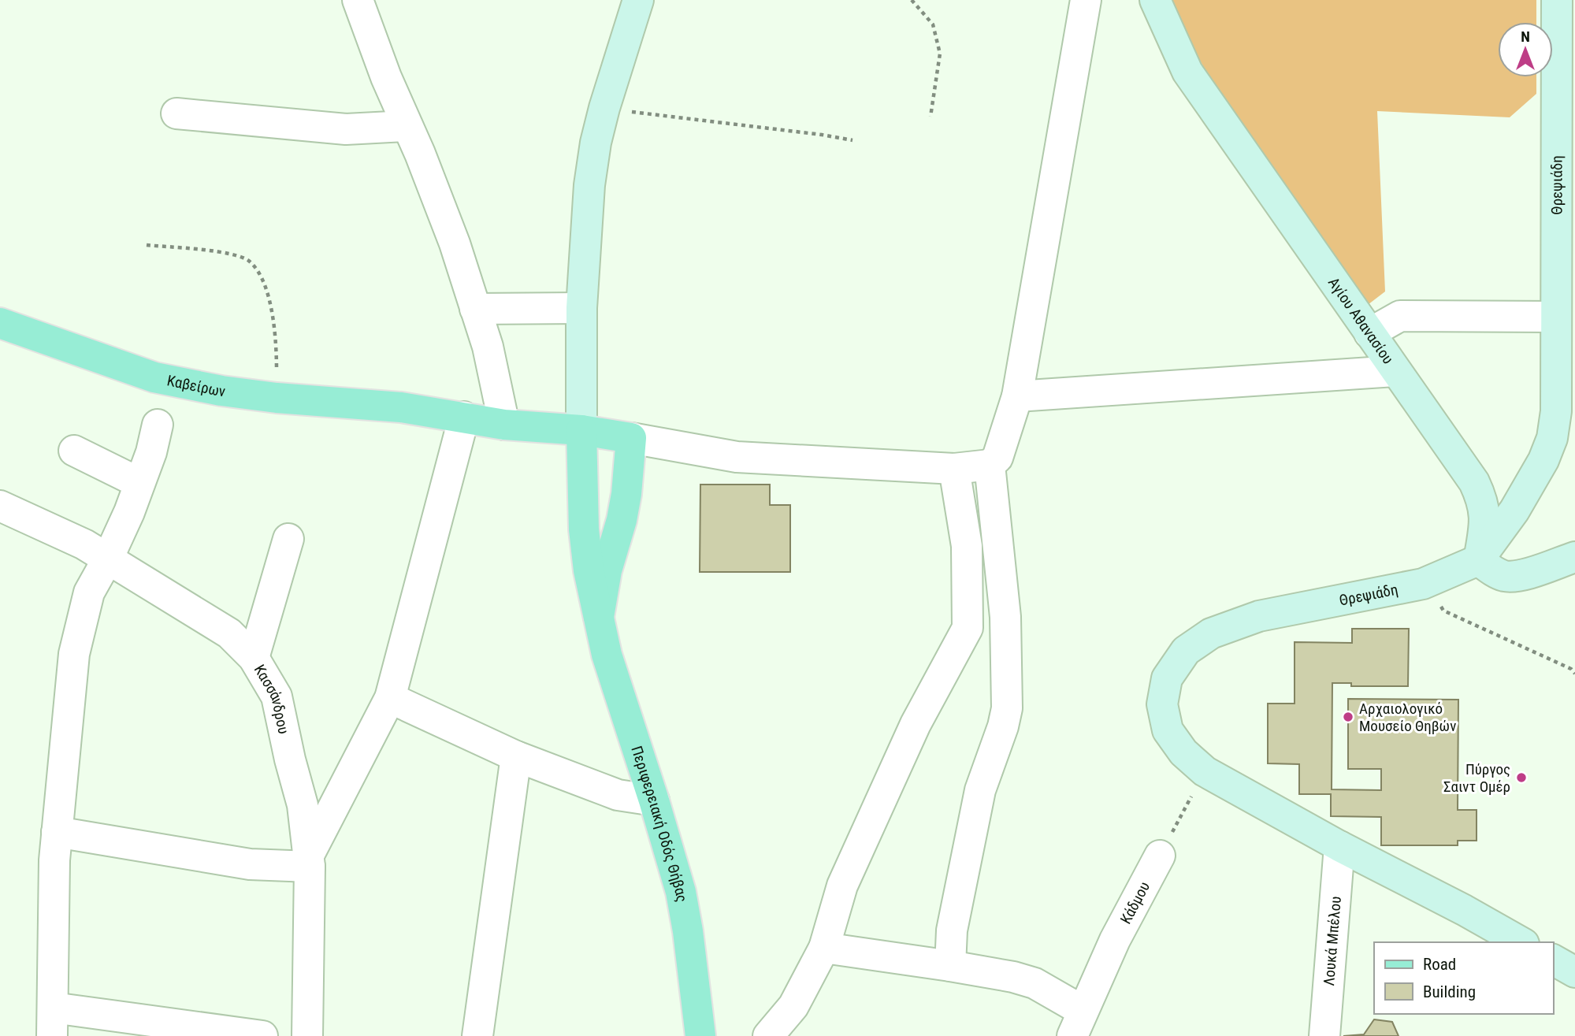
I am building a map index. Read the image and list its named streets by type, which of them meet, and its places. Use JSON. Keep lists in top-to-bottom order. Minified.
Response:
{"streets":{"main road":["Θρεψιάδη","Αγίου Αθανασίου","Καβείρων","Περιφερειακή Οδός Θήβας"],"street":["Κασσάνδρου","Κάδμου","Λουκά Μπέλου"]},"crossings":[["Θρεψιάδη","Αγίου Αθανασίου"],["Θρεψιάδη","Λουκά Μπέλου"],["Καβείρων","Περιφερειακή Οδός Θήβας"]],"places":["Αρχαιολογικό Μουσείο Θηβών","Πύργος Σαιντ Ομέρ"],"legend":["Road","Building"],"north":"top"}
